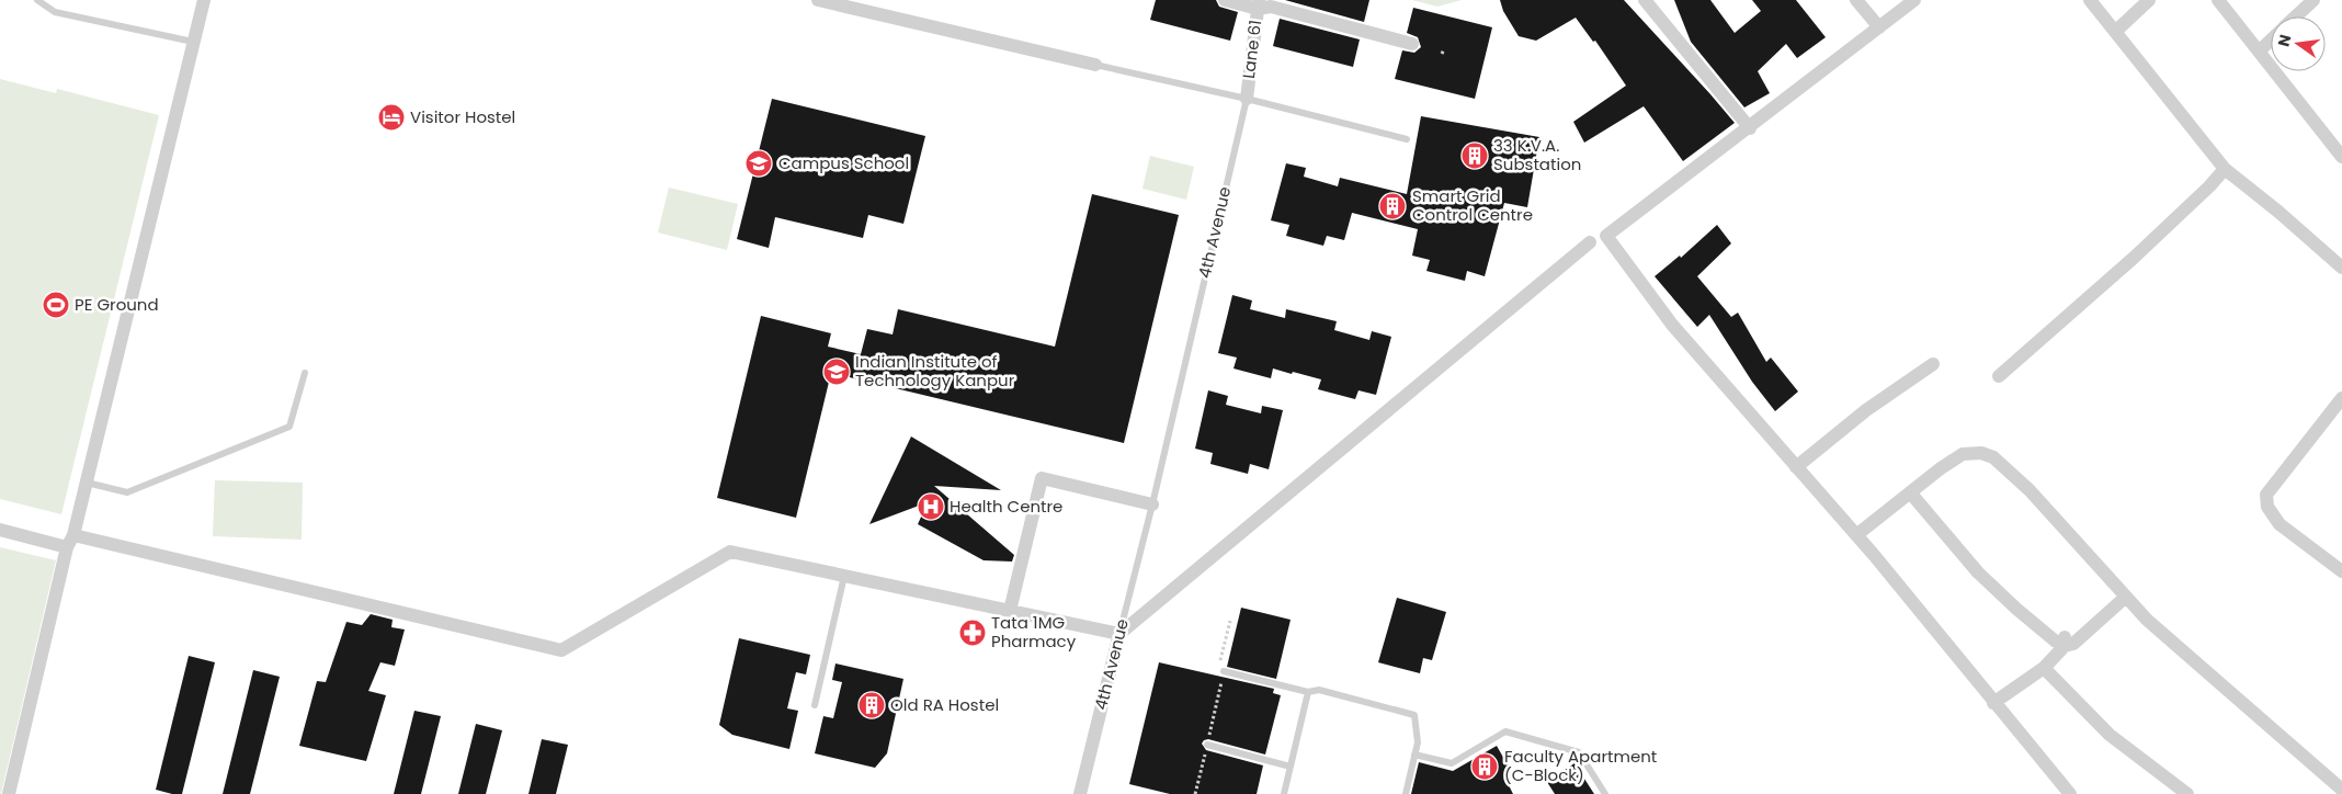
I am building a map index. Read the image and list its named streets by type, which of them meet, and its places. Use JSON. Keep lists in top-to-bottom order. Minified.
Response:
{"streets":{"street":["Lane 61","4th Avenue"]},"crossings":[["Lane 61","4th Avenue"]],"places":{"hotel":["Visitor Hostel"],"building":["33 K.V.A. Substation","Smart Grid Control Centre","Old RA Hostel","Faculty Apartment (C-Block)"],"school or university":["Campus School","Indian Institute of Technology Kanpur"],"sports":["PE Ground"],"hospital":["Health Centre"],"pharmacy":["Tata 1MG Pharmacy"]},"north":"left"}
